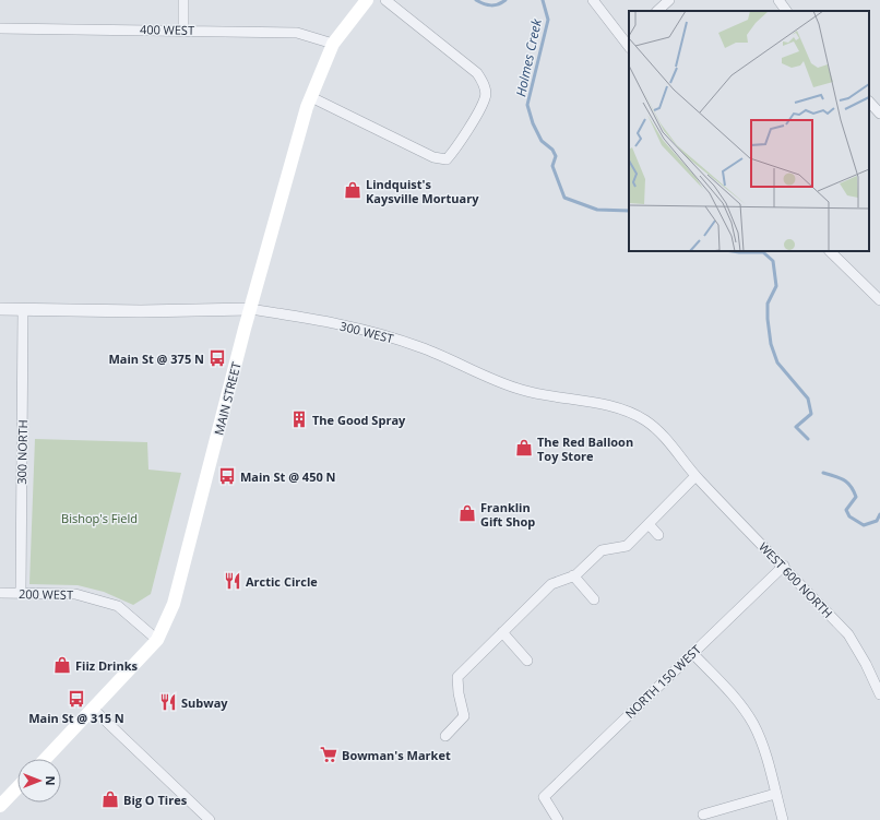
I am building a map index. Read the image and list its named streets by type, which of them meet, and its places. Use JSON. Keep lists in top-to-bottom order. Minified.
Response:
{"streets":{"main road":["MAIN STREET"],"street":["400 WEST","300 WEST","300 NORTH","WEST 600 NORTH","200 WEST","NORTH 150 WEST"]},"crossings":[["400 WEST","MAIN STREET"],["300 WEST","MAIN STREET"],["300 WEST","300 NORTH"],["300 WEST","WEST 600 NORTH"],["MAIN STREET","200 WEST"],["300 NORTH","200 WEST"],["WEST 600 NORTH","NORTH 150 WEST"]],"water":["Holmes Creek"],"parks":["Bishop's Field"],"places":{"shop":["Lindquist's Kaysville Mortuary","The Red Balloon Toy Store","Franklin Gift Shop","Fiiz Drinks","Big O Tires"],"bus stop":["Main St @ 375 N","Main St @ 450 N","Main St @ 315 N"],"building":["The Good Spray"],"restaurant":["Arctic Circle","Subway"],"supermarket":["Bowman's Market"]},"north":"right"}
